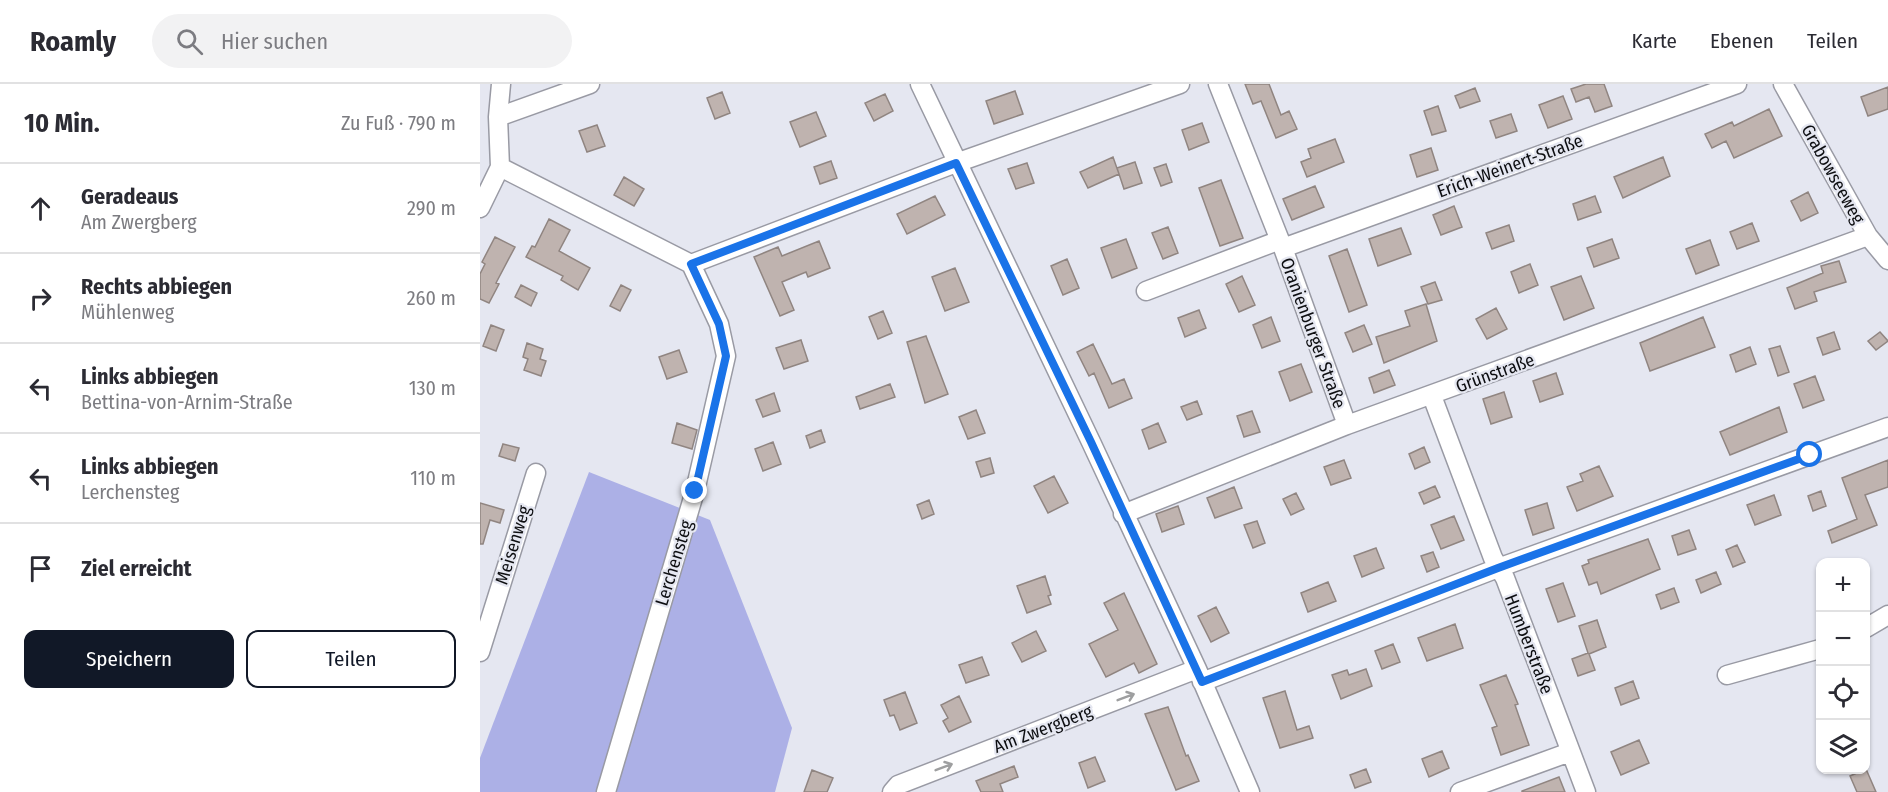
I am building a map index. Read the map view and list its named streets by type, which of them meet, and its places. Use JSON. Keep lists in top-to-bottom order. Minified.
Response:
{"streets":{"street":["Erich-Weinert-Straße","Grabowseeweg","Oranienburger Straße","Grünstraße","Meisenweg","Lerchensteg","Humberstraße","Am Zwergberg"]},"crossings":[["Erich-Weinert-Straße","Oranienburger Straße"],["Grabowseeweg","Grünstraße"],["Oranienburger Straße","Grünstraße"],["Grünstraße","Humberstraße"],["Humberstraße","Am Zwergberg"]],"page":{"header":"Roamly","search":"Hier suchen","nav":["Karte","Ebenen","Teilen"],"heading":["10 Min.","Zu Fuß · 790 m"],"list":[["Geradeaus","Am Zwergberg","290 m"],["Rechts abbiegen","Mühlenweg","260 m"],["Links abbiegen","Bettina-von-Arnim-Straße","130 m"],["Links abbiegen","Lerchensteg","110 m"],"Ziel erreicht"],"map_buttons":["+","−"],"buttons":["Speichern","Teilen"]}}
